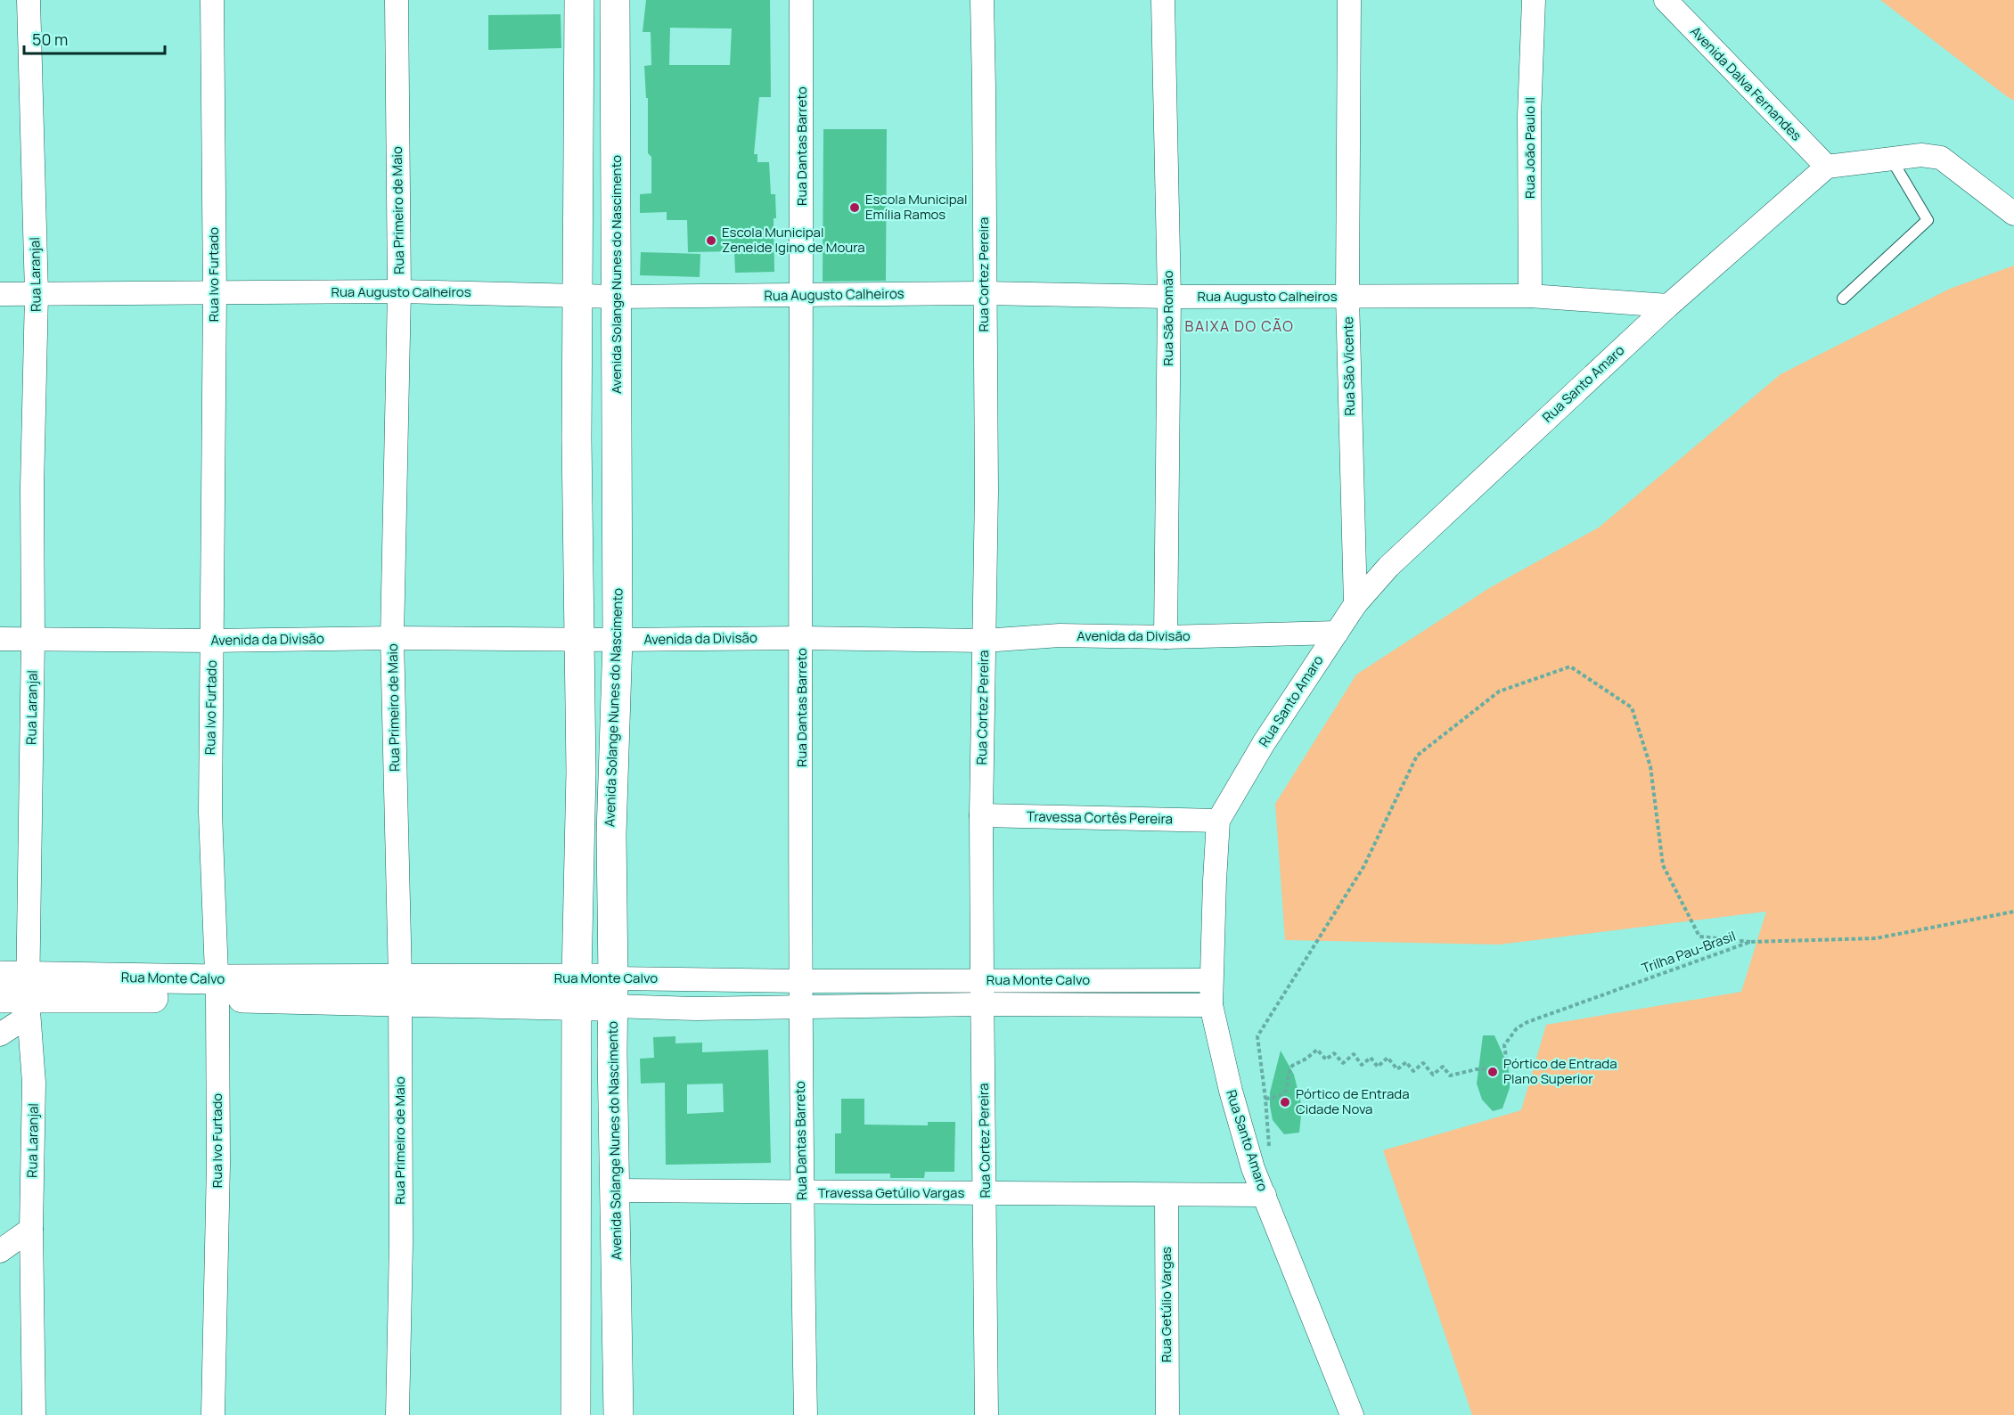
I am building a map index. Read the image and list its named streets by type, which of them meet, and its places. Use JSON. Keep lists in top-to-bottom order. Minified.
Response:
{"streets":{"main road":["Avenida Solange Nunes do Nascimento","Rua Monte Calvo"],"street":["Avenida Dalva Fernandes","Rua Dantas Barreto","Rua João Paulo II","Rua Primeiro de Maio","Rua Laranjal","Rua Ivo Furtado","Rua Cortez Pereira","Rua Augusto Calheiros","Rua São Romão","Rua São Vicente","Rua Santo Amaro","Avenida da Divisão","Travessa Cortês Pereira","Travessa Getúlio Vargas","Rua Getúlio Vargas"],"path":["Trilha Pau-Brasil"]},"crossings":[["Avenida Dalva Fernandes","Rua Santo Amaro"],["Rua Dantas Barreto","Rua Augusto Calheiros"],["Rua Dantas Barreto","Avenida da Divisão"],["Rua Dantas Barreto","Rua Monte Calvo"],["Rua Dantas Barreto","Travessa Getúlio Vargas"],["Rua João Paulo II","Rua Augusto Calheiros"],["Rua Primeiro de Maio","Rua Augusto Calheiros"],["Rua Primeiro de Maio","Avenida da Divisão"],["Rua Primeiro de Maio","Rua Monte Calvo"],["Rua Laranjal","Rua Augusto Calheiros"],["Rua Laranjal","Avenida da Divisão"],["Rua Laranjal","Rua Monte Calvo"],["Rua Ivo Furtado","Rua Augusto Calheiros"],["Rua Ivo Furtado","Avenida da Divisão"],["Rua Ivo Furtado","Rua Monte Calvo"],["Avenida Solange Nunes do Nascimento","Rua Augusto Calheiros"],["Avenida Solange Nunes do Nascimento","Avenida da Divisão"],["Avenida Solange Nunes do Nascimento","Rua Monte Calvo"],["Avenida Solange Nunes do Nascimento","Travessa Getúlio Vargas"],["Rua Cortez Pereira","Rua Augusto Calheiros"],["Rua Cortez Pereira","Avenida da Divisão"],["Rua Cortez Pereira","Travessa Cortês Pereira"],["Rua Cortez Pereira","Rua Monte Calvo"],["Rua Cortez Pereira","Travessa Getúlio Vargas"],["Rua Augusto Calheiros","Rua São Romão"],["Rua Augusto Calheiros","Rua São Vicente"],["Rua Augusto Calheiros","Rua Santo Amaro"],["Rua São Romão","Avenida da Divisão"],["Rua São Vicente","Rua Santo Amaro"],["Rua Santo Amaro","Avenida da Divisão"],["Rua Santo Amaro","Travessa Cortês Pereira"],["Rua Santo Amaro","Rua Monte Calvo"],["Rua Santo Amaro","Travessa Getúlio Vargas"],["Travessa Getúlio Vargas","Rua Getúlio Vargas"]],"districts":["BAIXA DO CÃO"],"places":["Escola Municipal Emília Ramos","Escola Municipal Zeneide Igino de Moura","Pórtico de Entrada Plano Superior","Pórtico de Entrada Cidade Nova"],"scale_bar":"50 m"}
